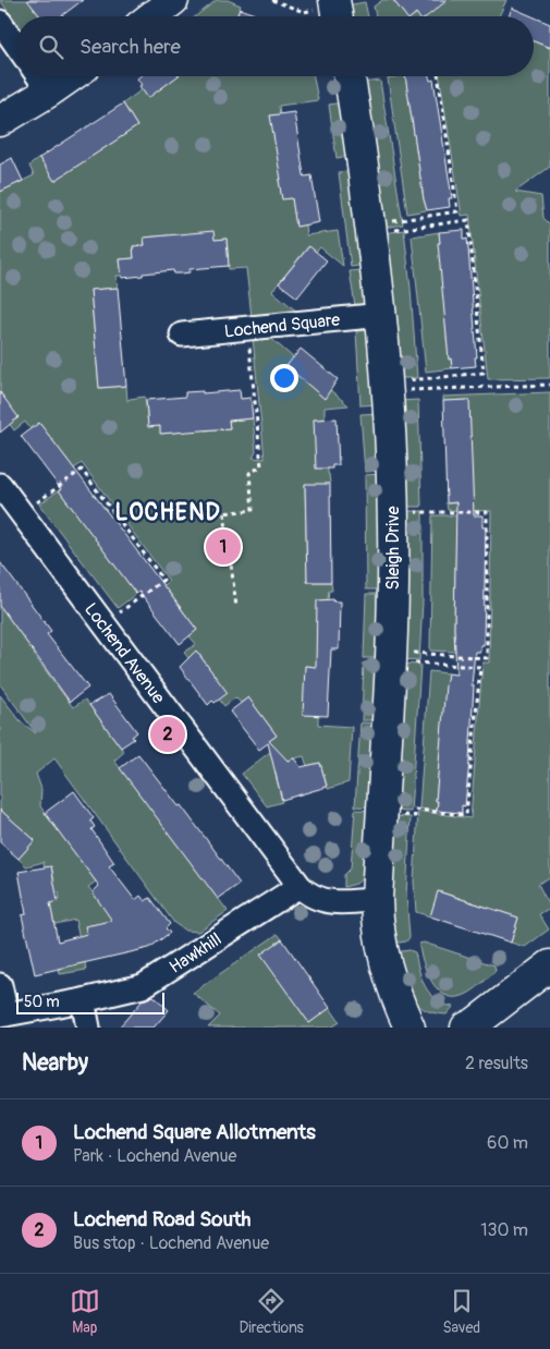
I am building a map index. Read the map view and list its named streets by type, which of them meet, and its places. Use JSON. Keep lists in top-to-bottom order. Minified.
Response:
{"streets":{"street":["Lochend Square","Sleigh Drive","Lochend Avenue","Hawkhill"]},"crossings":[["Lochend Square","Sleigh Drive"],["Sleigh Drive","Lochend Avenue"],["Lochend Avenue","Hawkhill"]],"districts":["LOCHEND"],"scale_bar":"50 m","page":{"search":"Search here","pins":["1","2"],"scale":"50 m","heading":["Nearby","2 results"],"list":[{"mark":"1","name":"Lochend Square Allotments","note":"Park · Lochend Avenue","value":"60 m"},{"mark":"2","name":"Lochend Road South","note":"Bus stop · Lochend Avenue","value":"130 m"}],"nav":["Map","Directions","Saved"]}}
